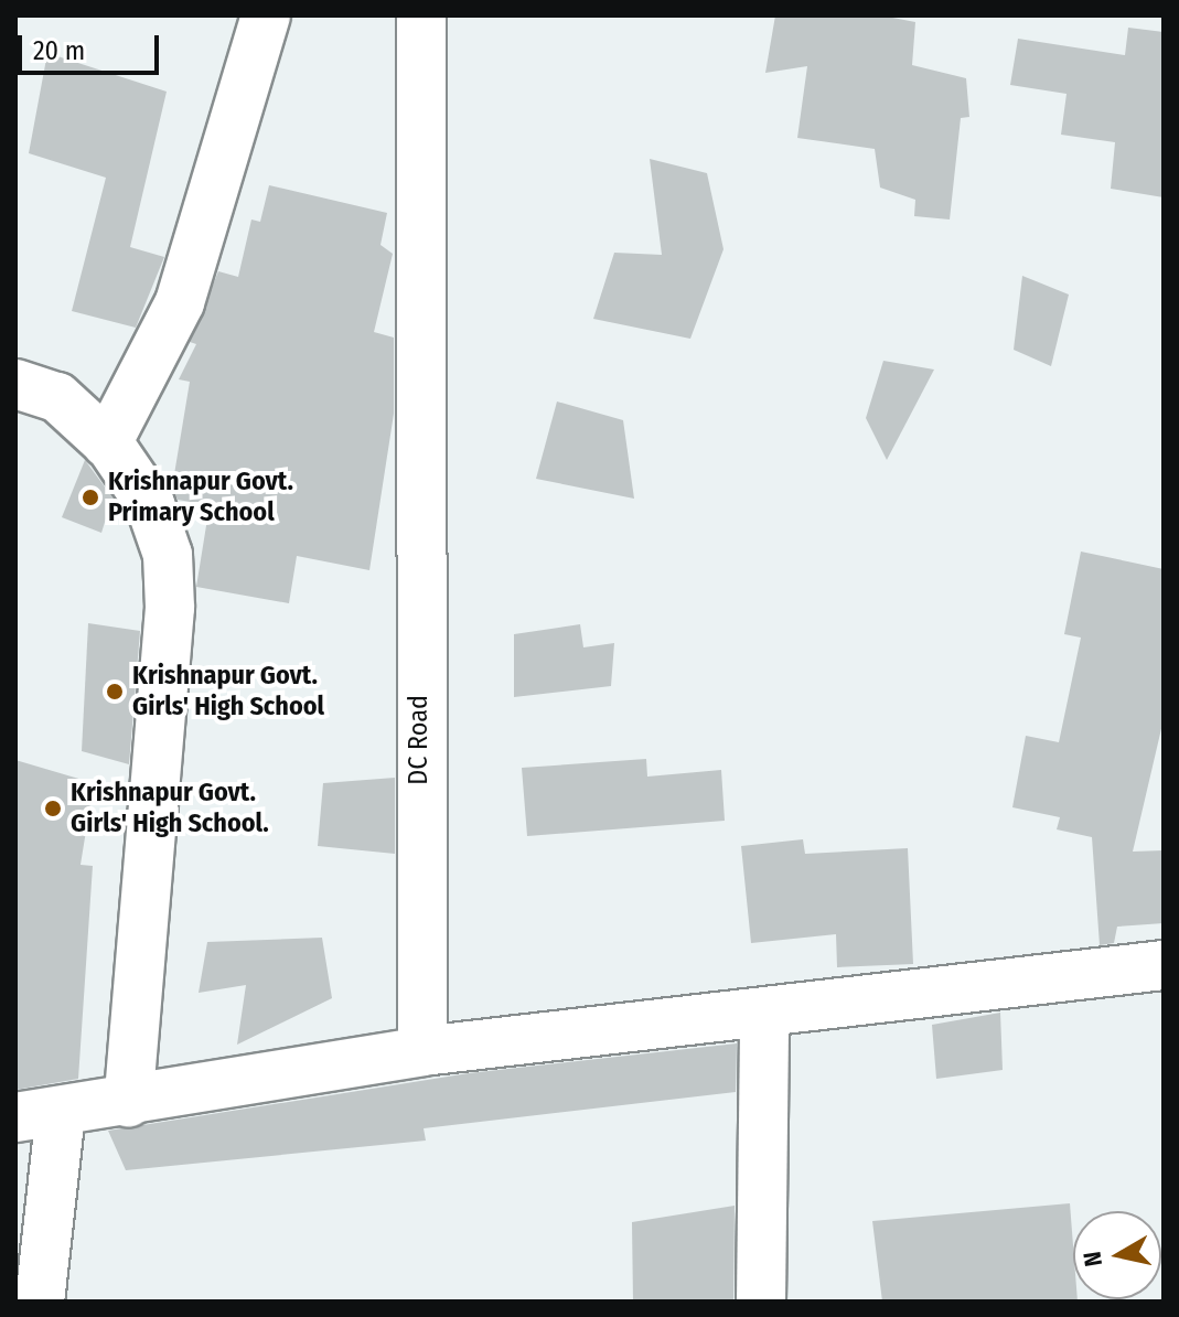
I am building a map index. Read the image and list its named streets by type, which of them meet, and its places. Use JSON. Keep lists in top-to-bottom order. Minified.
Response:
{"streets":{"street":["DC Road"]},"places":["Krishnapur Govt. Primary School","Krishnapur Govt. Girls' High School","Krishnapur Govt. Girls' High School."],"scale_bar":"20 m","north":"left"}
